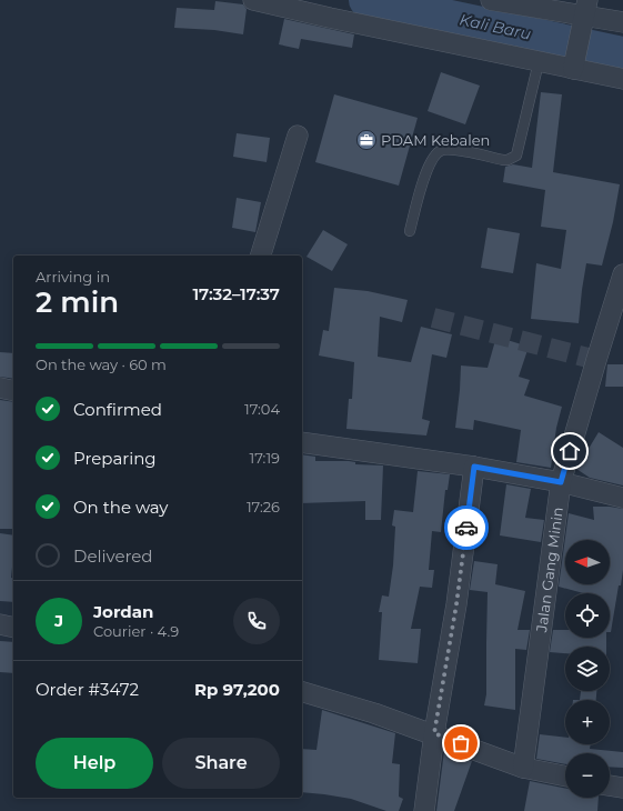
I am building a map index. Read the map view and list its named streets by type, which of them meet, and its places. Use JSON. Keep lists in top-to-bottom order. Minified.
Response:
{"streets":{"street":["Jalan Gang Minin"]},"water":["Kali Baru"],"places":{"office":["PDAM Kebalen"]},"north":"left","page":{"heading":["2 min","Arriving in","17:32–17:37"],"panel":["Jordan","Courier · 4.9","Order #3472","Rp 97,200"],"bar":"On the way · 60 m","list":[["Confirmed","17:04"],["Preparing","17:19"],["On the way","17:26"],"Delivered"],"map_buttons":["+","−"],"round":"J","buttons":["Help","Share"]}}
